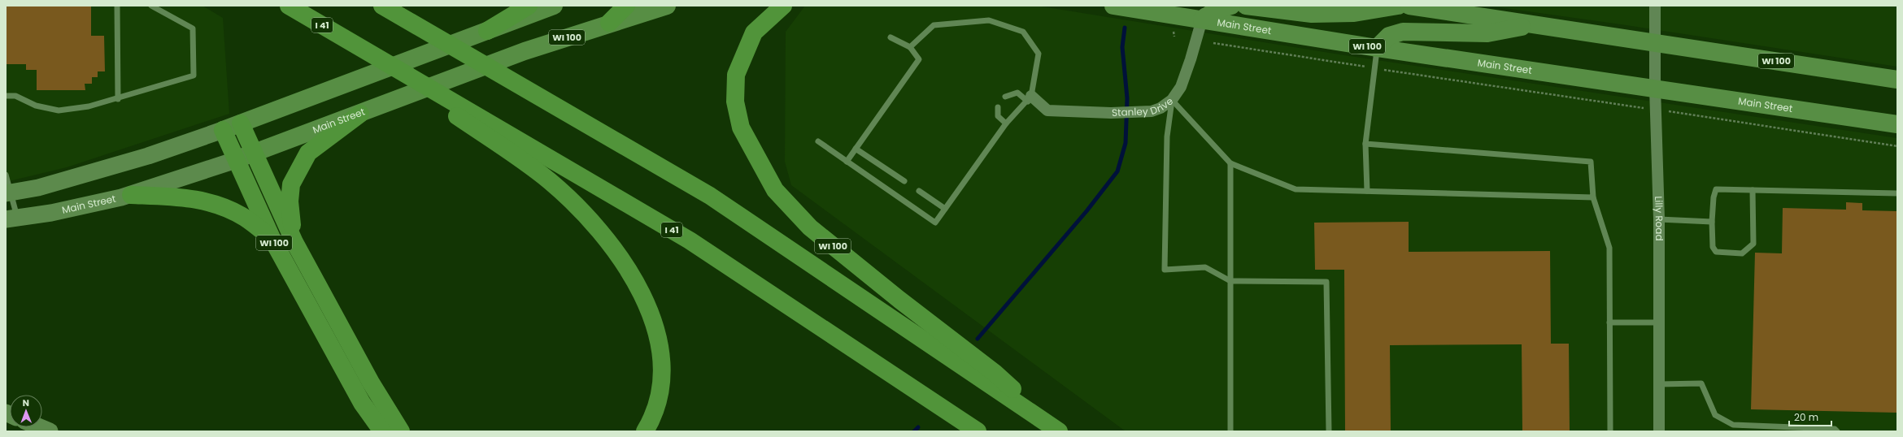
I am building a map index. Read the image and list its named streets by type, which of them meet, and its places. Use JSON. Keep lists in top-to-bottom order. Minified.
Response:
{"streets":{"highway":["I 41","WI 100"],"main road":["Main Street"],"street":["Stanley Drive","Lilly Road"]},"crossings":[["Main Street","WI 100"],["Main Street","Stanley Drive"],["Main Street","Lilly Road"],["WI 100","Lilly Road"]],"scale_bar":"20 m","north":"top"}
